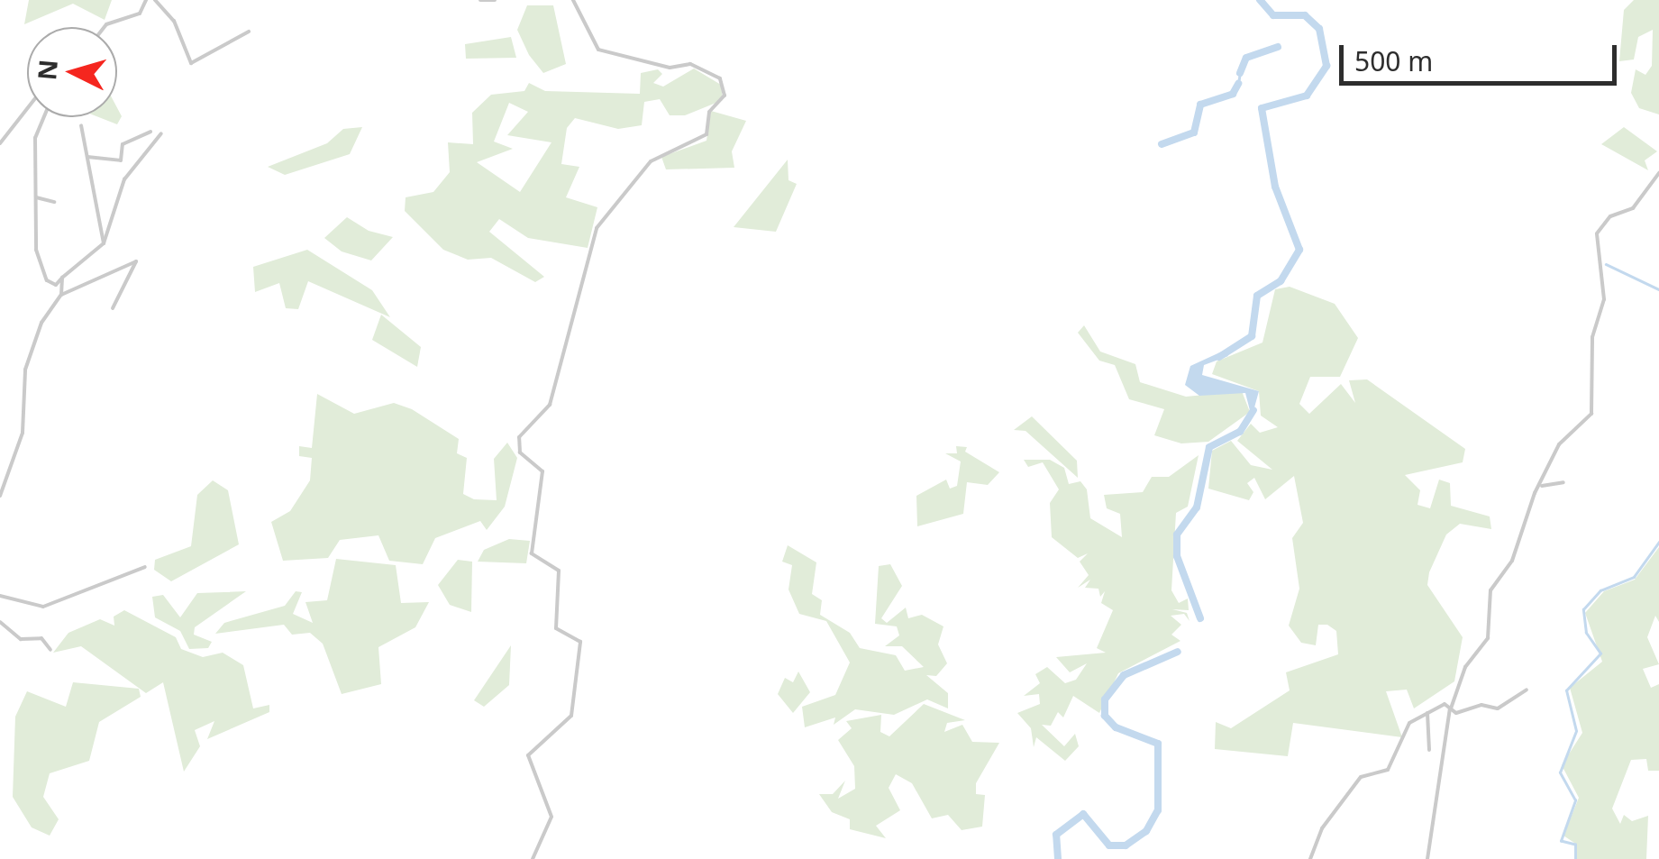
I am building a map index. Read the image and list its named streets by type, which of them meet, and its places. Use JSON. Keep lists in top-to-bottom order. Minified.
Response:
{"scale_bar":"500 m","north":"left"}
